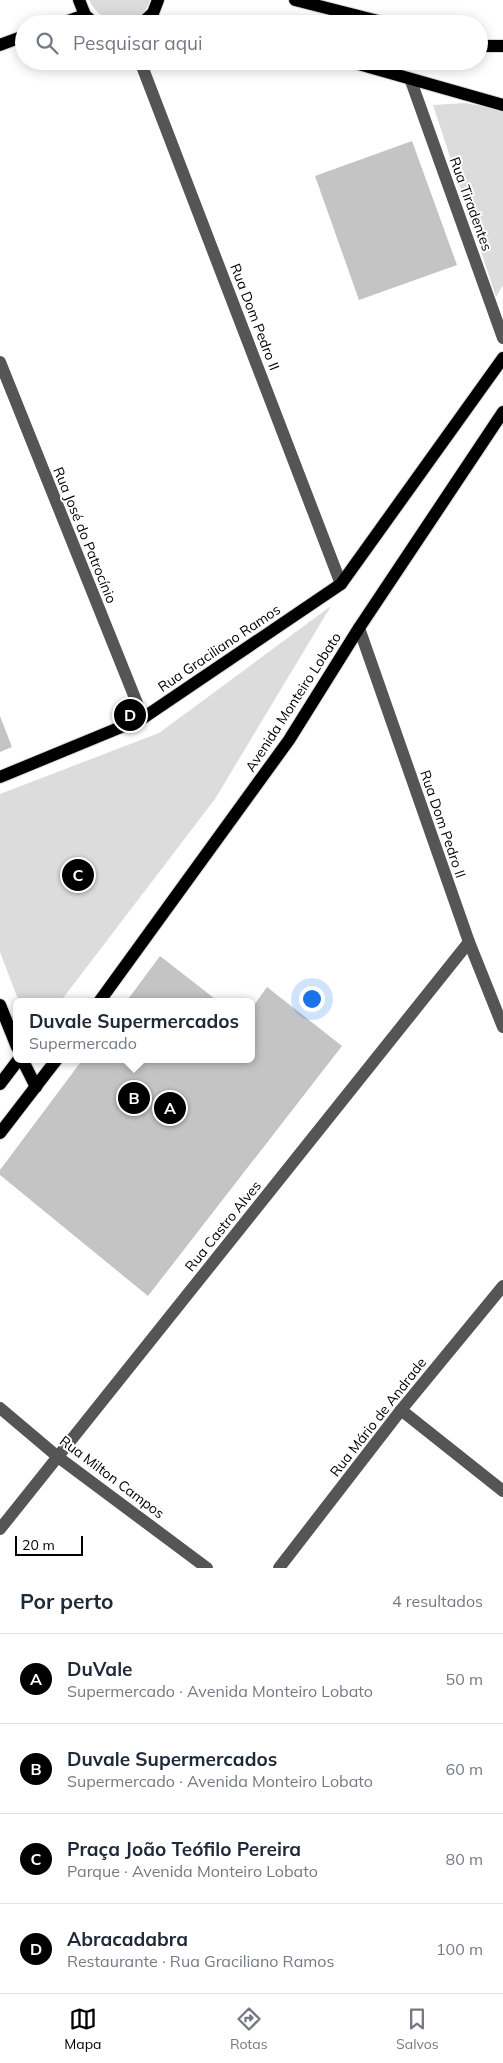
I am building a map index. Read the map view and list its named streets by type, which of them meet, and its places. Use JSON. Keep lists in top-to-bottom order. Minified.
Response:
{"streets":{"main road":["Rua Graciliano Ramos","Avenida Monteiro Lobato"],"street":["Rua Tiradentes","Rua Dom Pedro II","Rua José do Patrocínio","Rua Castro Alves","Rua Mário de Andrade","Rua Milton Campos"]},"crossings":[["Rua Dom Pedro II","Rua Graciliano Ramos"],["Rua Dom Pedro II","Avenida Monteiro Lobato"],["Rua Dom Pedro II","Rua Castro Alves"],["Rua José do Patrocínio","Rua Graciliano Ramos"],["Rua Castro Alves","Rua Milton Campos"]],"scale_bar":"20 m","page":{"search":"Pesquisar aqui","pins":["D","C","B","A"],"popup":["Duvale Supermercados","Supermercado"],"scale":"20 m","heading":["Por perto","4 resultados"],"list":[{"mark":"A","name":"DuVale","note":"Supermercado · Avenida Monteiro Lobato","value":"50 m"},{"mark":"B","name":"Duvale Supermercados","note":"Supermercado · Avenida Monteiro Lobato","value":"60 m"},{"mark":"C","name":"Praça João Teófilo Pereira","note":"Parque · Avenida Monteiro Lobato","value":"80 m"},{"mark":"D","name":"Abracadabra","note":"Restaurante · Rua Graciliano Ramos","value":"100 m"}],"nav":["Mapa","Rotas","Salvos"]}}
